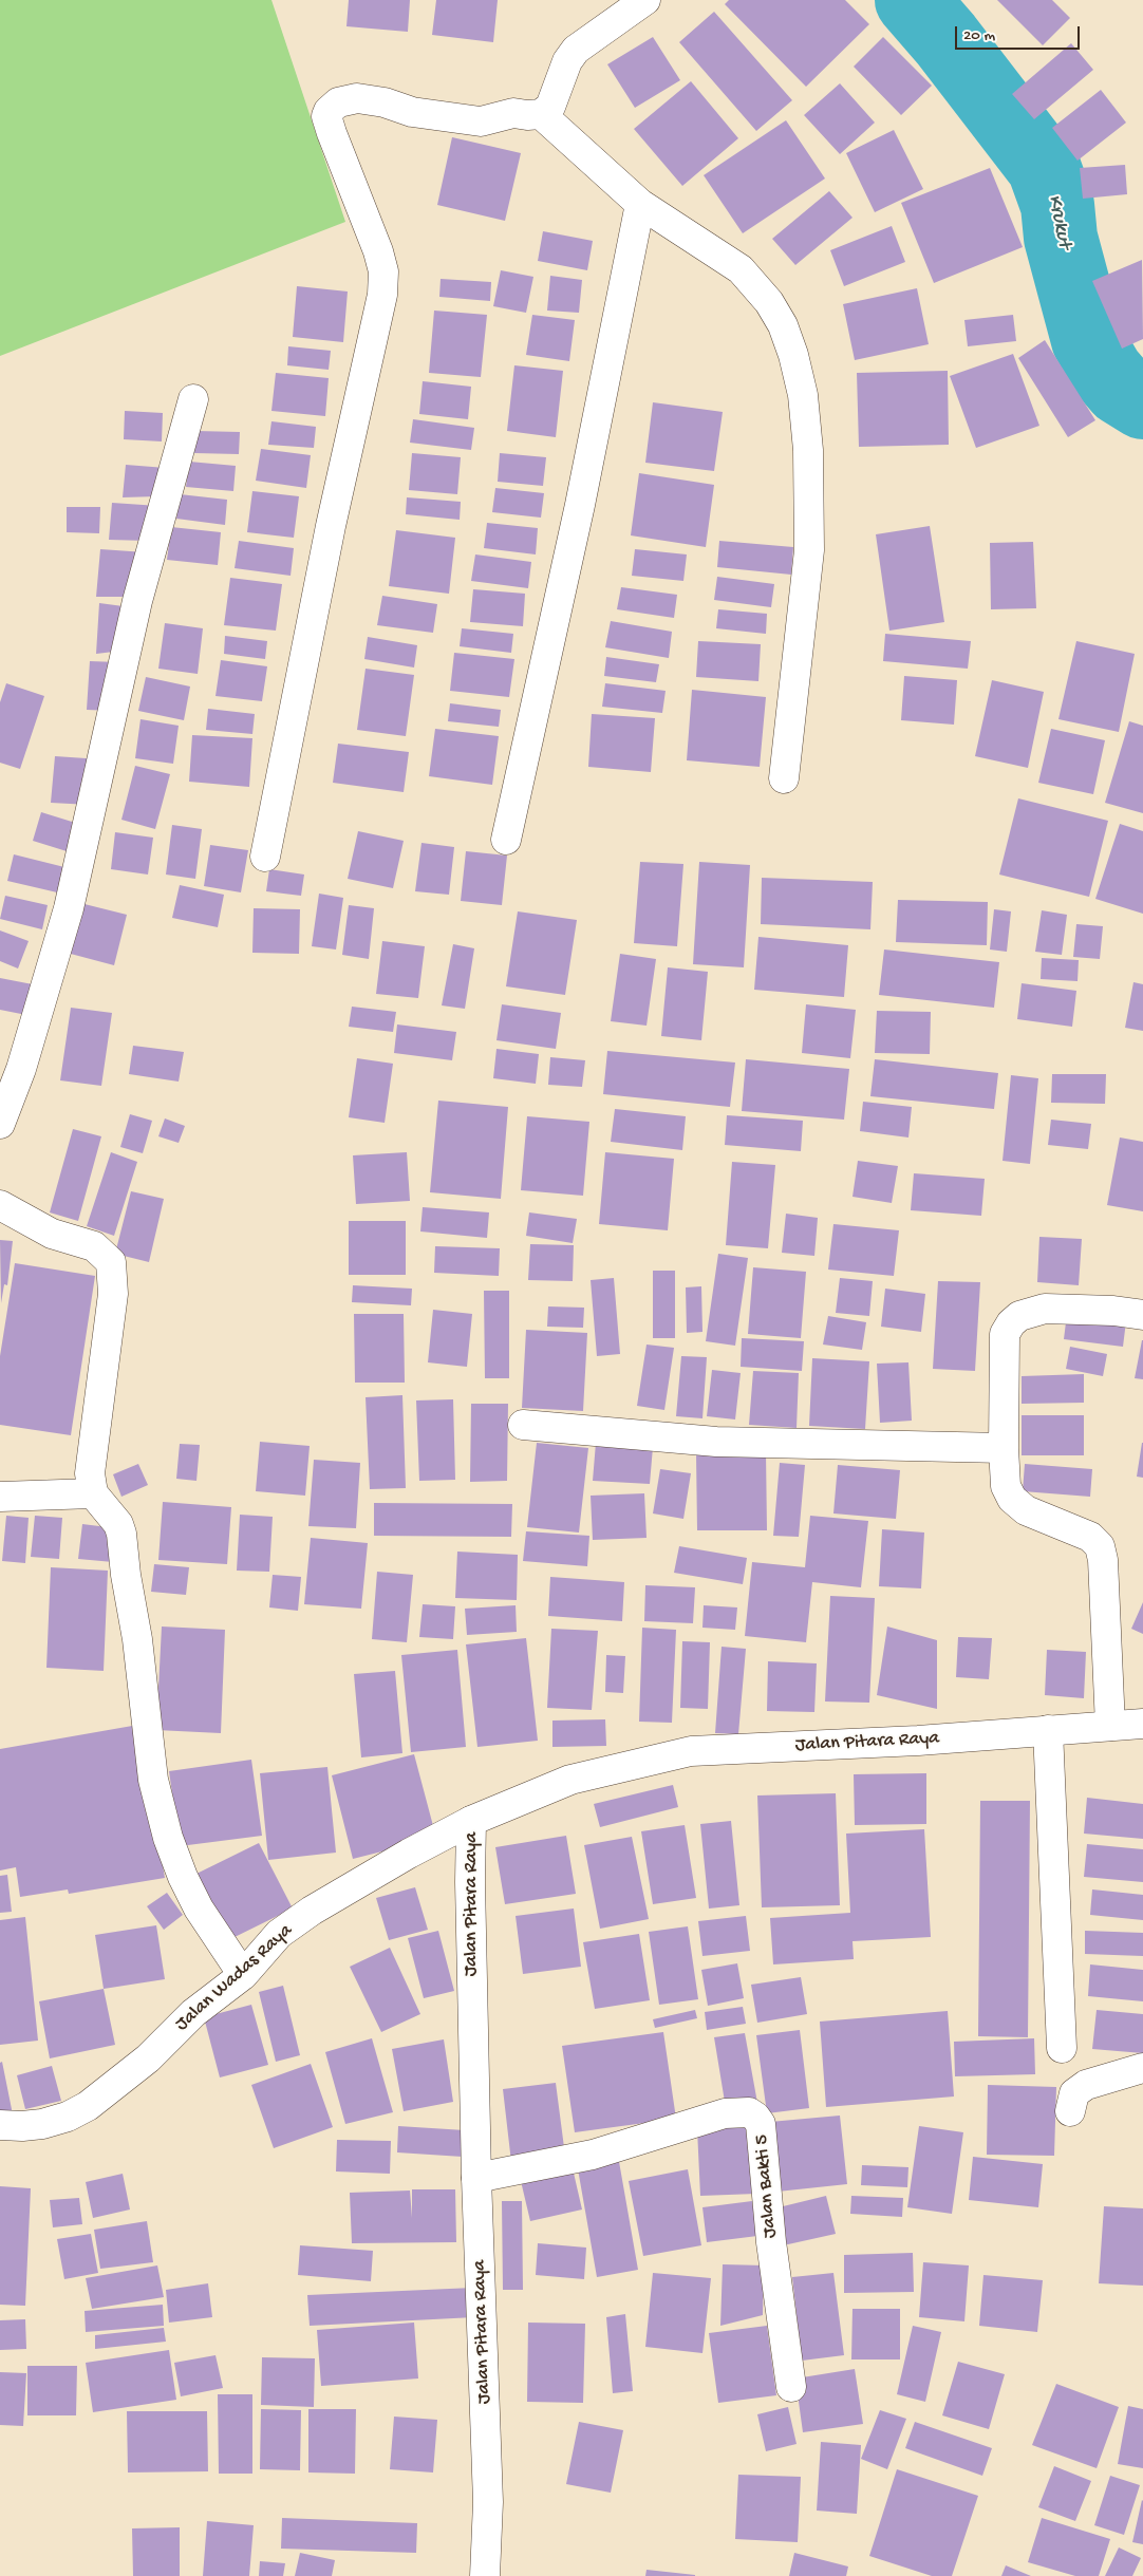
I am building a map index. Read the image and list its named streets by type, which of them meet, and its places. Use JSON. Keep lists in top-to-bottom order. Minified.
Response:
{"streets":{"street":["Jalan Pitara Raya","Jalan Wadas Raya","Jalan Bakti 5"]},"crossings":[["Jalan Pitara Raya","Jalan Wadas Raya"],["Jalan Pitara Raya","Jalan Bakti 5"]],"water":["Krukut"],"scale_bar":"20 m"}
